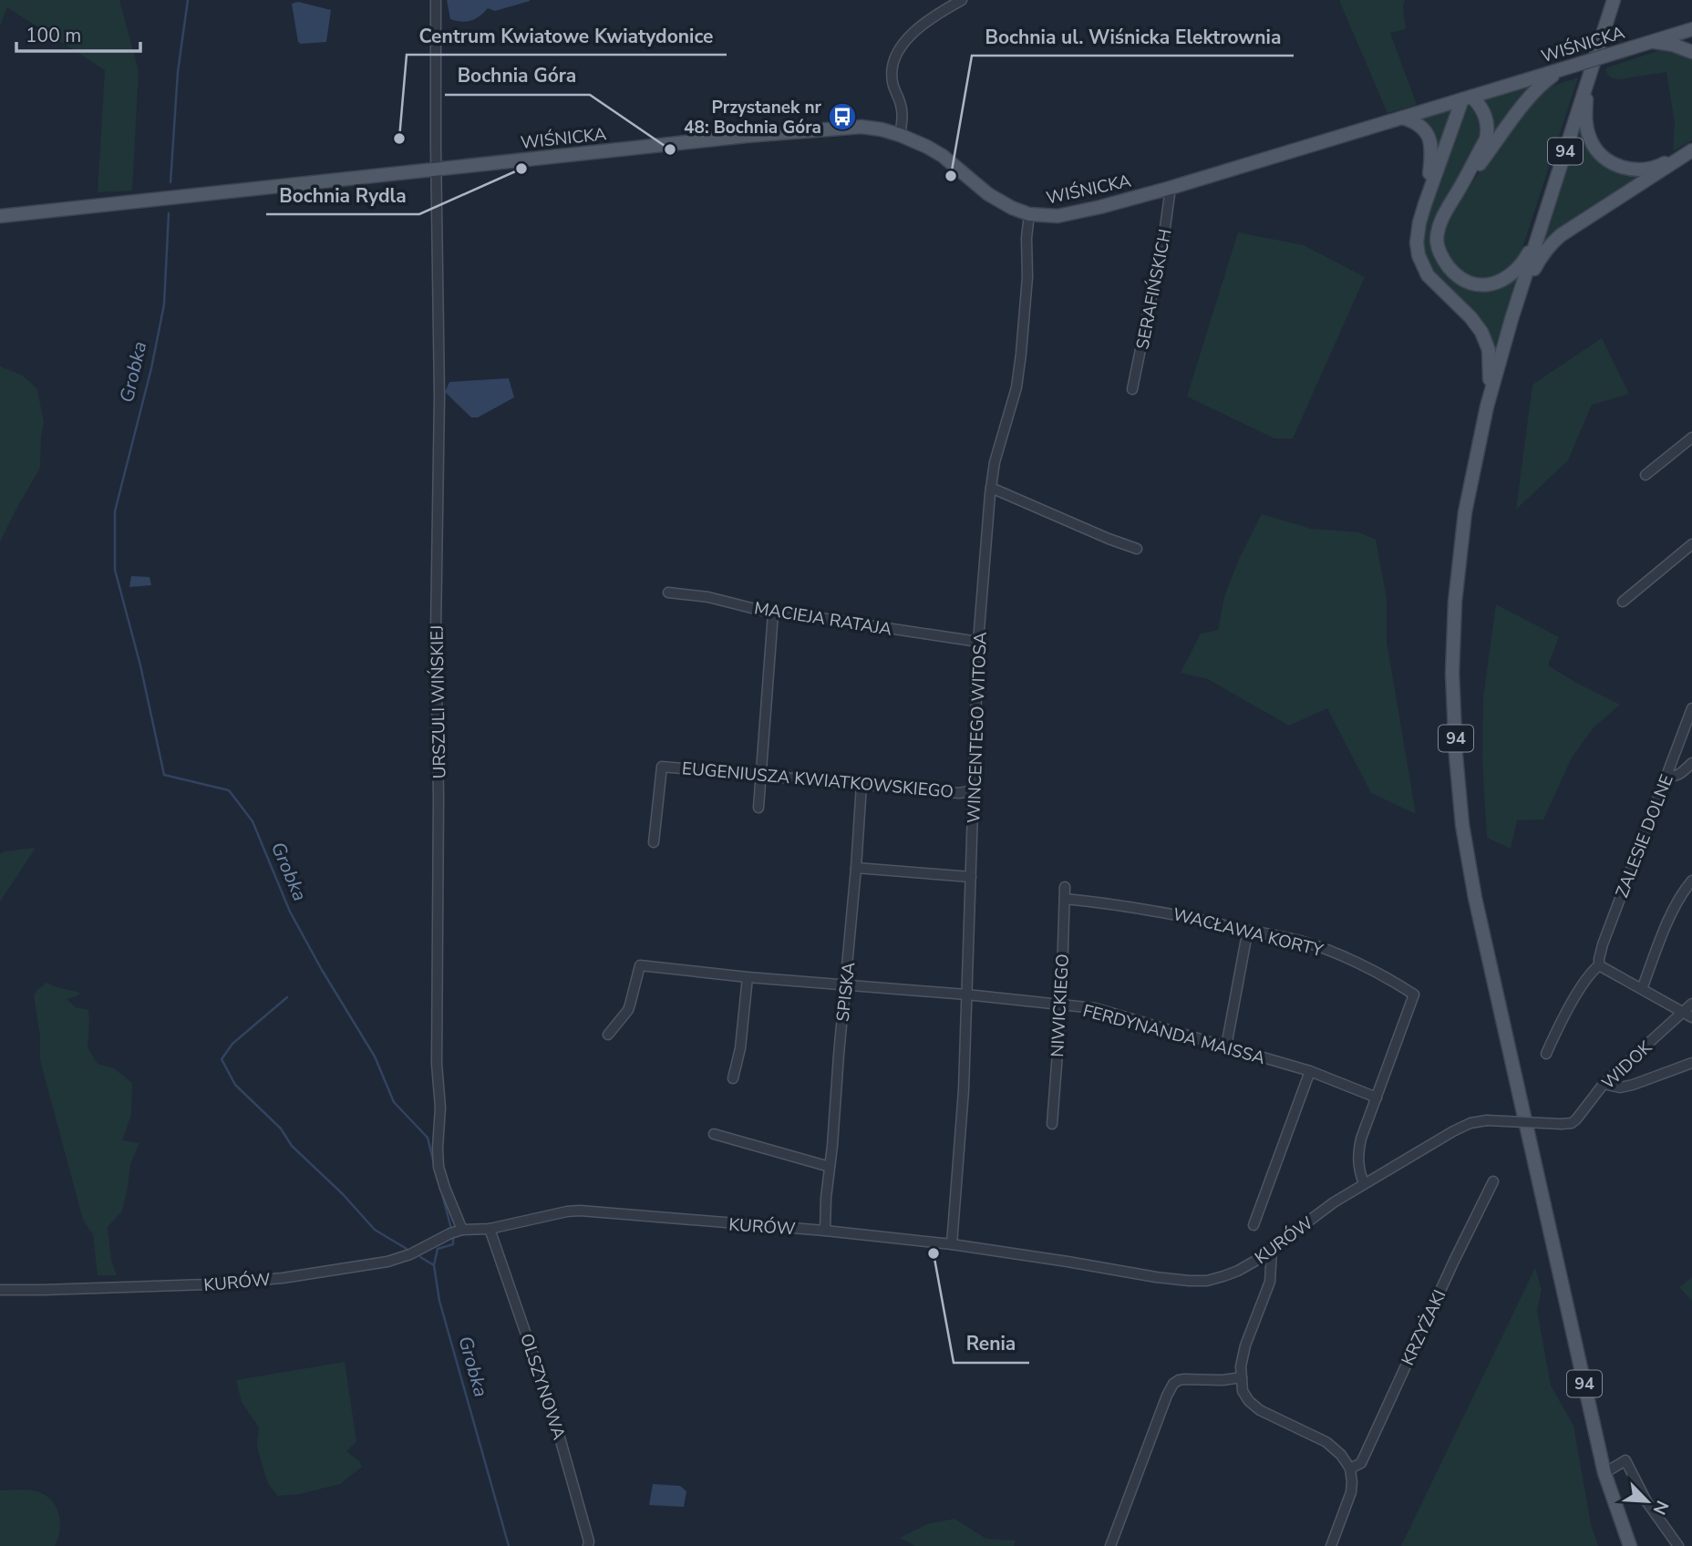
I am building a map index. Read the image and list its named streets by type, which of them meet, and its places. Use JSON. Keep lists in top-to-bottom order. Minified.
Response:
{"streets":{"main road":["WIŚNICKA","94"],"street":["SERAFIŃSKICH","MACIEJA RATAJA","URSZULI WIŃSKIEJ","WINCENTEGO WITOSA","EUGENIUSZA KWIATKOWSKIEGO","ZALESIE DOLNE","WACŁAWA KORTY","SPISKA","NIWICKIEGO","FERDYNANDA MAISSA","WIDOK","KURÓW","KRZYŻAKI","OLSZYNOWA"]},"crossings":[["WIŚNICKA","SERAFIŃSKICH"],["WIŚNICKA","URSZULI WIŃSKIEJ"],["WIŚNICKA","WINCENTEGO WITOSA"],["MACIEJA RATAJA","WINCENTEGO WITOSA"],["URSZULI WIŃSKIEJ","KURÓW"],["WINCENTEGO WITOSA","EUGENIUSZA KWIATKOWSKIEGO"],["WINCENTEGO WITOSA","FERDYNANDA MAISSA"],["WINCENTEGO WITOSA","KURÓW"],["EUGENIUSZA KWIATKOWSKIEGO","SPISKA"],["WACŁAWA KORTY","NIWICKIEGO"],["WACŁAWA KORTY","FERDYNANDA MAISSA"],["WACŁAWA KORTY","KURÓW"],["SPISKA","FERDYNANDA MAISSA"],["SPISKA","KURÓW"],["NIWICKIEGO","FERDYNANDA MAISSA"],["WIDOK","KURÓW"],["KURÓW","OLSZYNOWA"]],"water":["Grobka"],"places":{"bus stop":["Przystanek nr 48: Bochnia Góra"],"other":["Centrum Kwiatowe Kwiatydonice","Bochnia Góra","Bochnia Rydla","Bochnia ul. Wiśnicka Elektrownia","Renia"]},"scale_bar":"100 m","north":"bottom right"}
